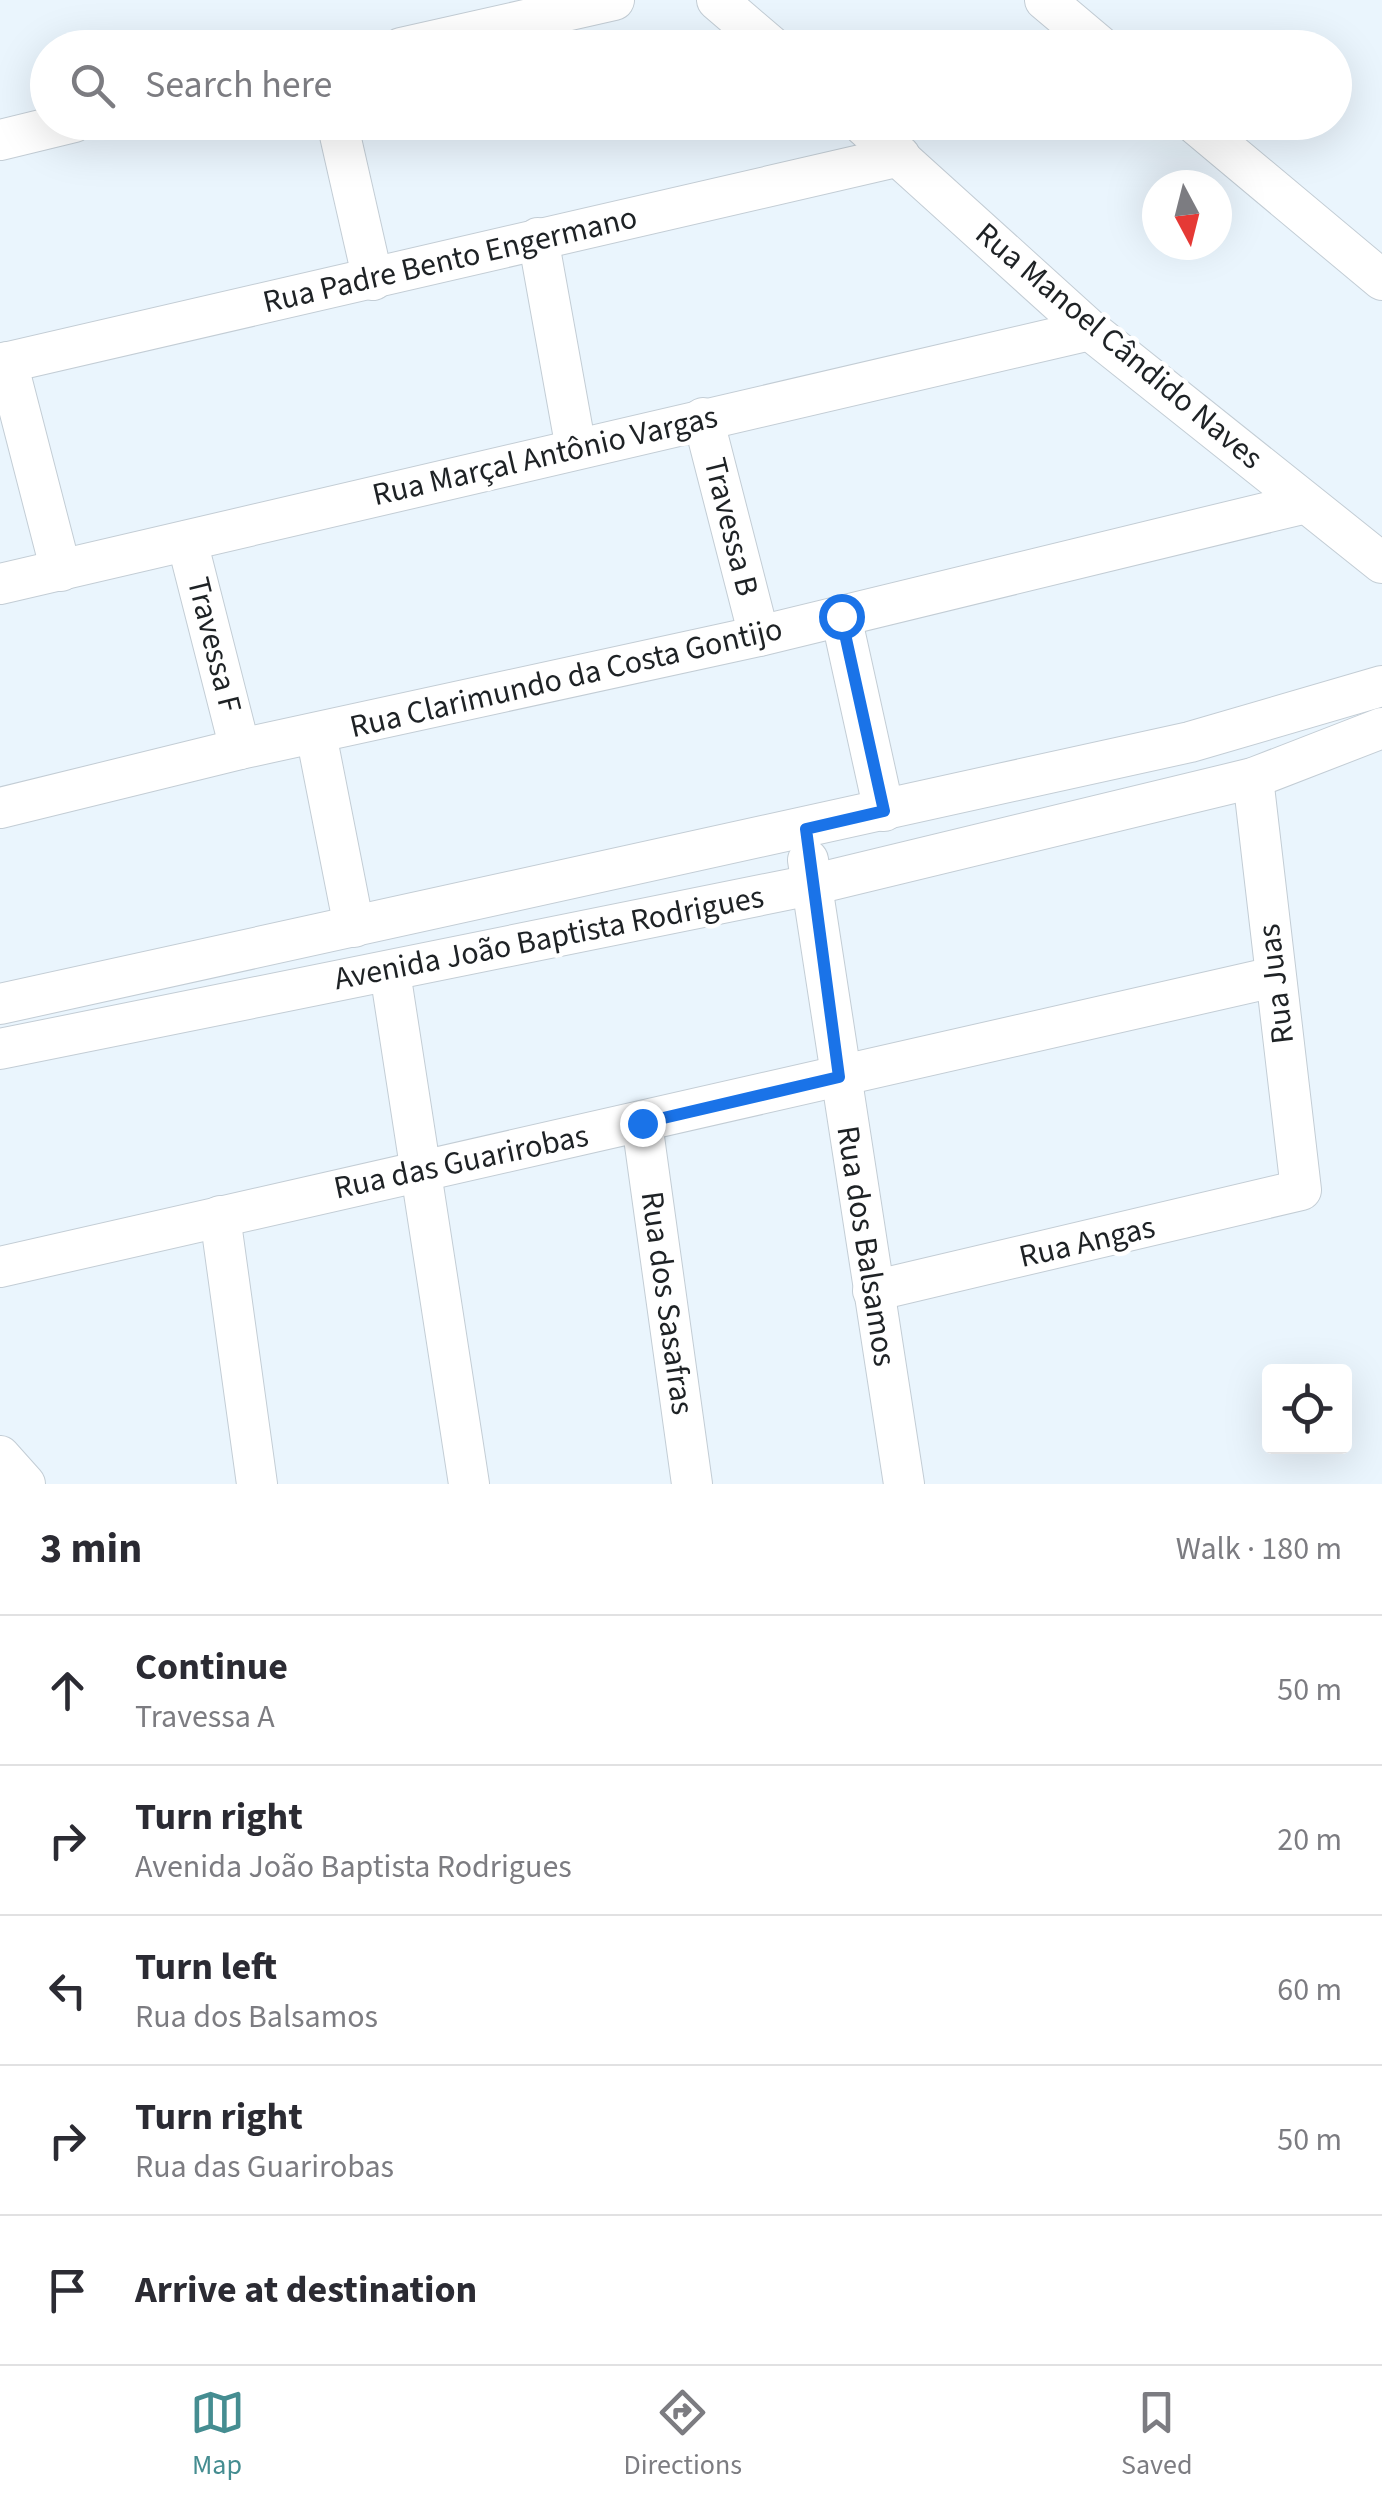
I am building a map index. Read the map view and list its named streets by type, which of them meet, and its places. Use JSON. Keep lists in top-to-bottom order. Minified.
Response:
{"streets":{"street":["Rua Padre Bento Engermano","Rua Manoel Cândido Naves","Rua Marçal Antônio Vargas","Travessa B","Travessa F","Rua Clarimundo da Costa Gontijo","Avenida João Baptista Rodrigues","Rua Juas","Rua das Guarirobas","Rua Angas","Rua dos Balsamos","Rua dos Sasafras"]},"crossings":[["Rua Padre Bento Engermano","Rua Manoel Cândido Naves"],["Rua Manoel Cândido Naves","Rua Marçal Antônio Vargas"],["Rua Manoel Cândido Naves","Rua Clarimundo da Costa Gontijo"],["Rua Marçal Antônio Vargas","Travessa B"],["Rua Marçal Antônio Vargas","Travessa F"],["Travessa B","Rua Clarimundo da Costa Gontijo"],["Travessa F","Rua Clarimundo da Costa Gontijo"],["Avenida João Baptista Rodrigues","Rua Juas"],["Avenida João Baptista Rodrigues","Rua dos Balsamos"],["Rua Juas","Rua das Guarirobas"],["Rua Juas","Rua Angas"],["Rua das Guarirobas","Rua dos Balsamos"],["Rua das Guarirobas","Rua dos Sasafras"],["Rua Angas","Rua dos Balsamos"]],"north":"bottom","page":{"search":"Search here","heading":["3 min","Walk · 180 m"],"list":[["Continue","Travessa A","50 m"],["Turn right","Avenida João Baptista Rodrigues","20 m"],["Turn left","Rua dos Balsamos","60 m"],["Turn right","Rua das Guarirobas","50 m"],"Arrive at destination"],"nav":["Map","Directions","Saved"]}}
